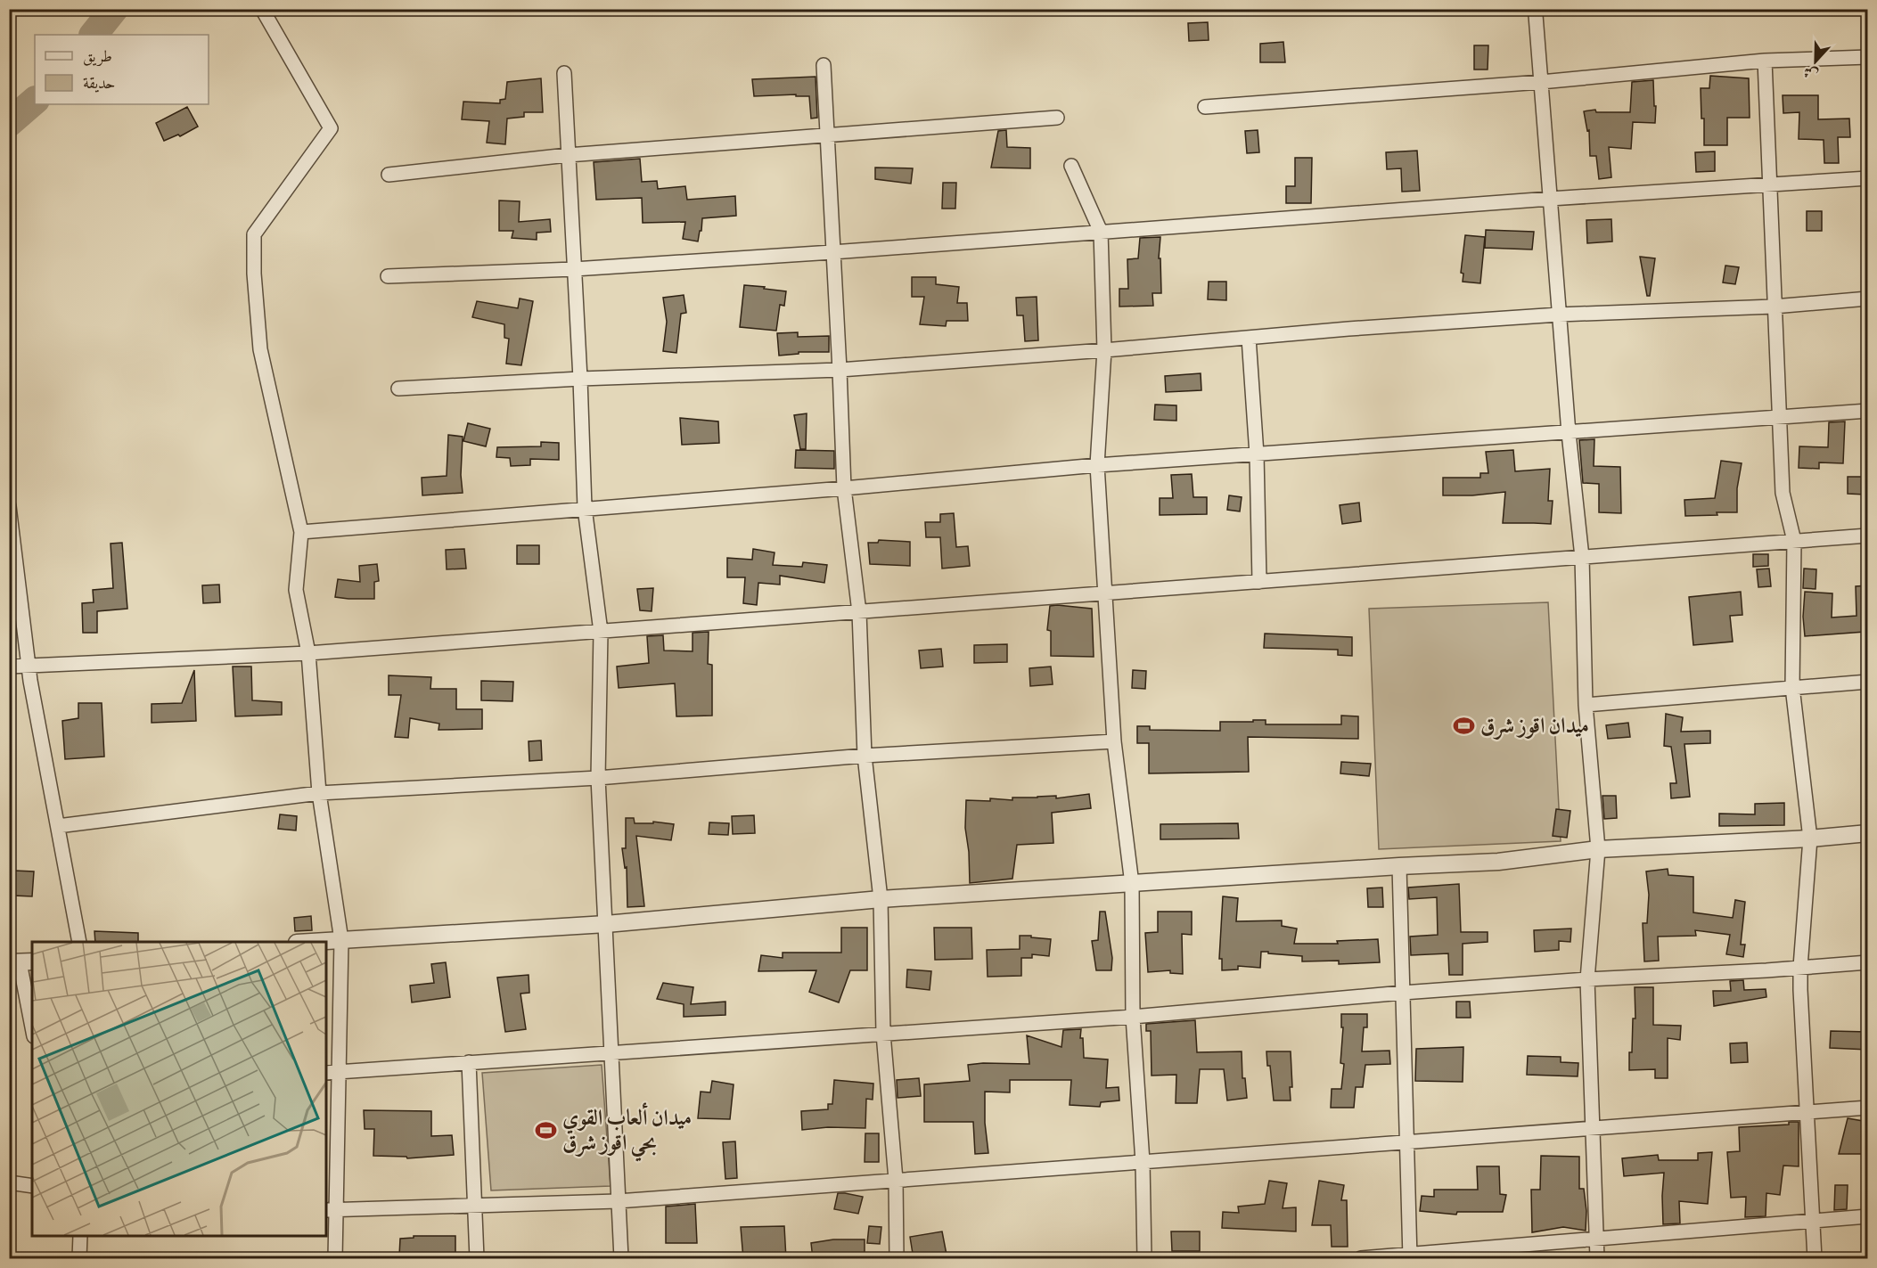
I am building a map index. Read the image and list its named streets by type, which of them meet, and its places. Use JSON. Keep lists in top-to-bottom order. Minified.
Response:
{"places":{"sports":["ميدان اقوز شرق","ميدان ألعاب القوي بحي اقوز شرق"]},"legend":["طريق","حديقة"],"north":"bottom"}
